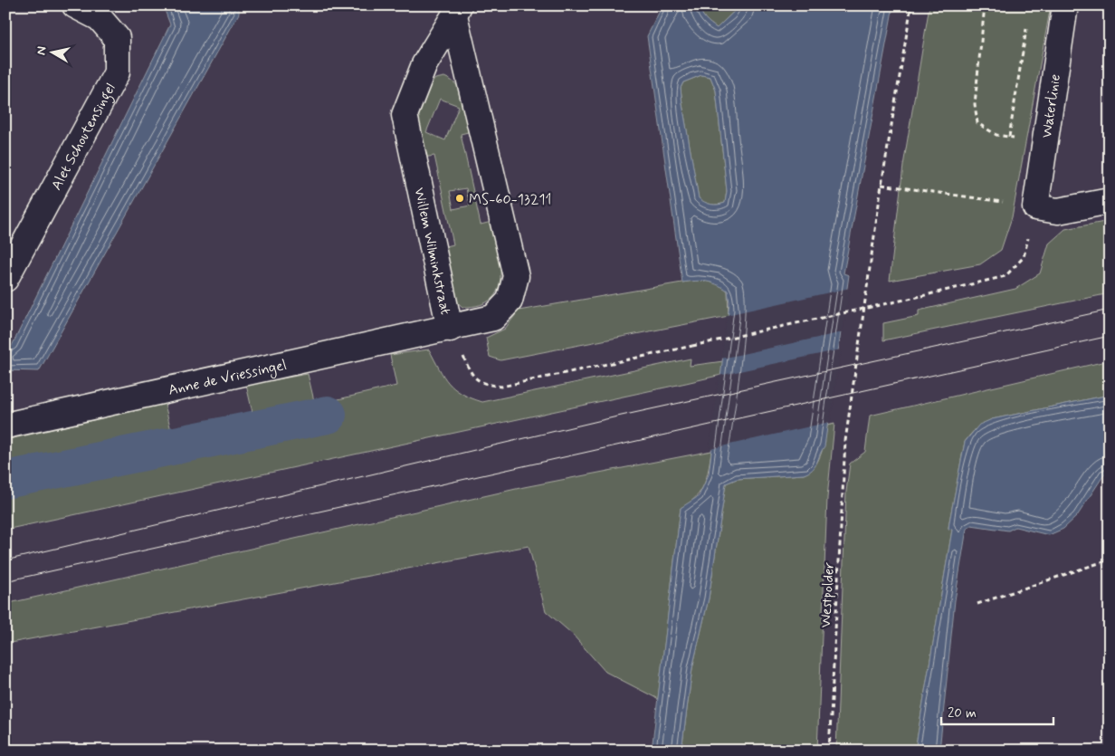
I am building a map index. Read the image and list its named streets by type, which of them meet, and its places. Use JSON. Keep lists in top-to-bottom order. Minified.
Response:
{"streets":{"street":["Waterlinie","Alet Schoutensingel","Willem Wilminkstraat","Anne de Vriessingel"],"path":["Westpolder"]},"crossings":[["Willem Wilminkstraat","Anne de Vriessingel"]],"places":["MS-60-13211"],"scale_bar":"20 m","north":"left"}
